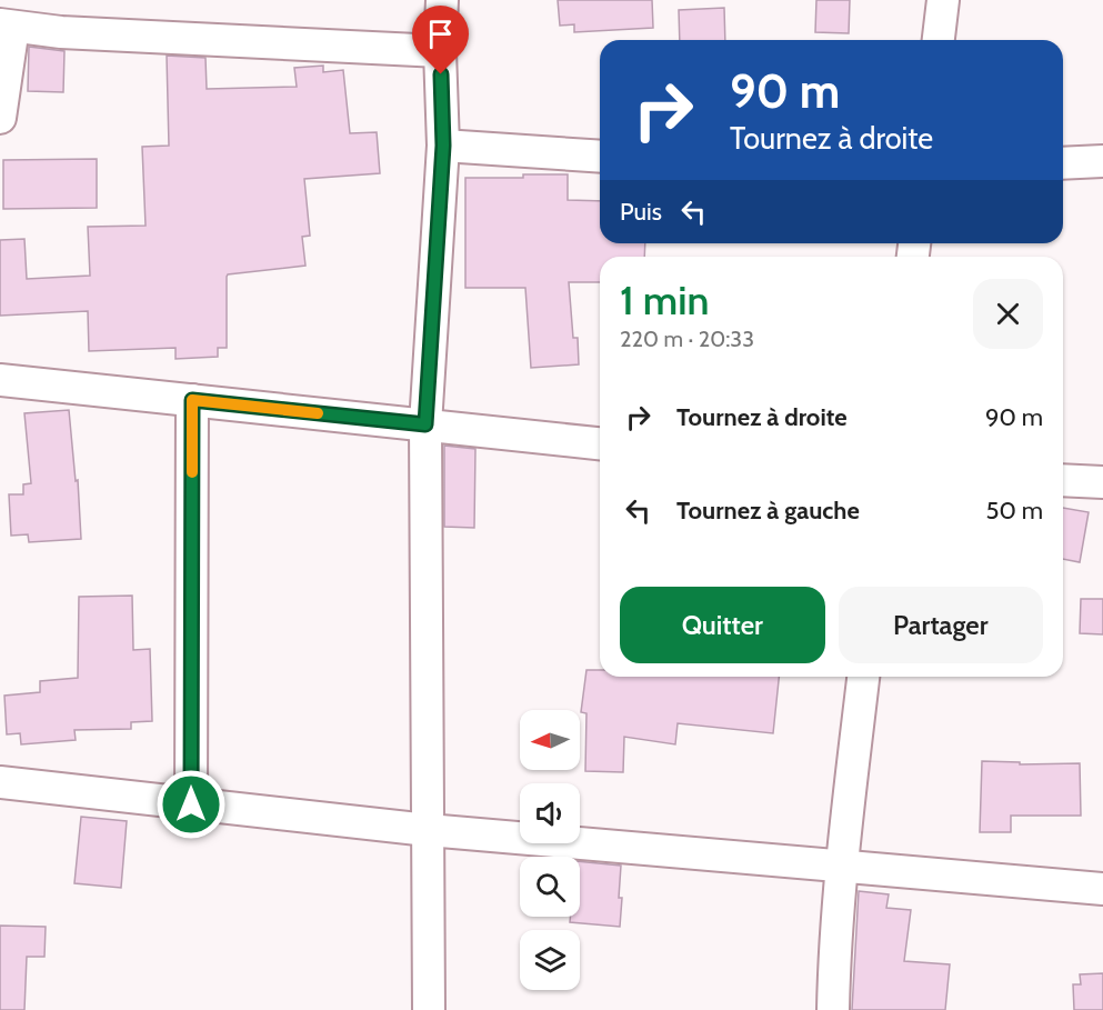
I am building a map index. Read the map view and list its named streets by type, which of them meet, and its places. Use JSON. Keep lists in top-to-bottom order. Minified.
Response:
{"north":"left","page":{"turn":["90 m","Tournez à droite"],"then":"Puis","heading":["1 min","220 m · 20:33"],"list":[{"name":"Tournez à droite","value":"90 m"},{"name":"Tournez à gauche","value":"50 m"}],"buttons":["Quitter","Partager"]}}
